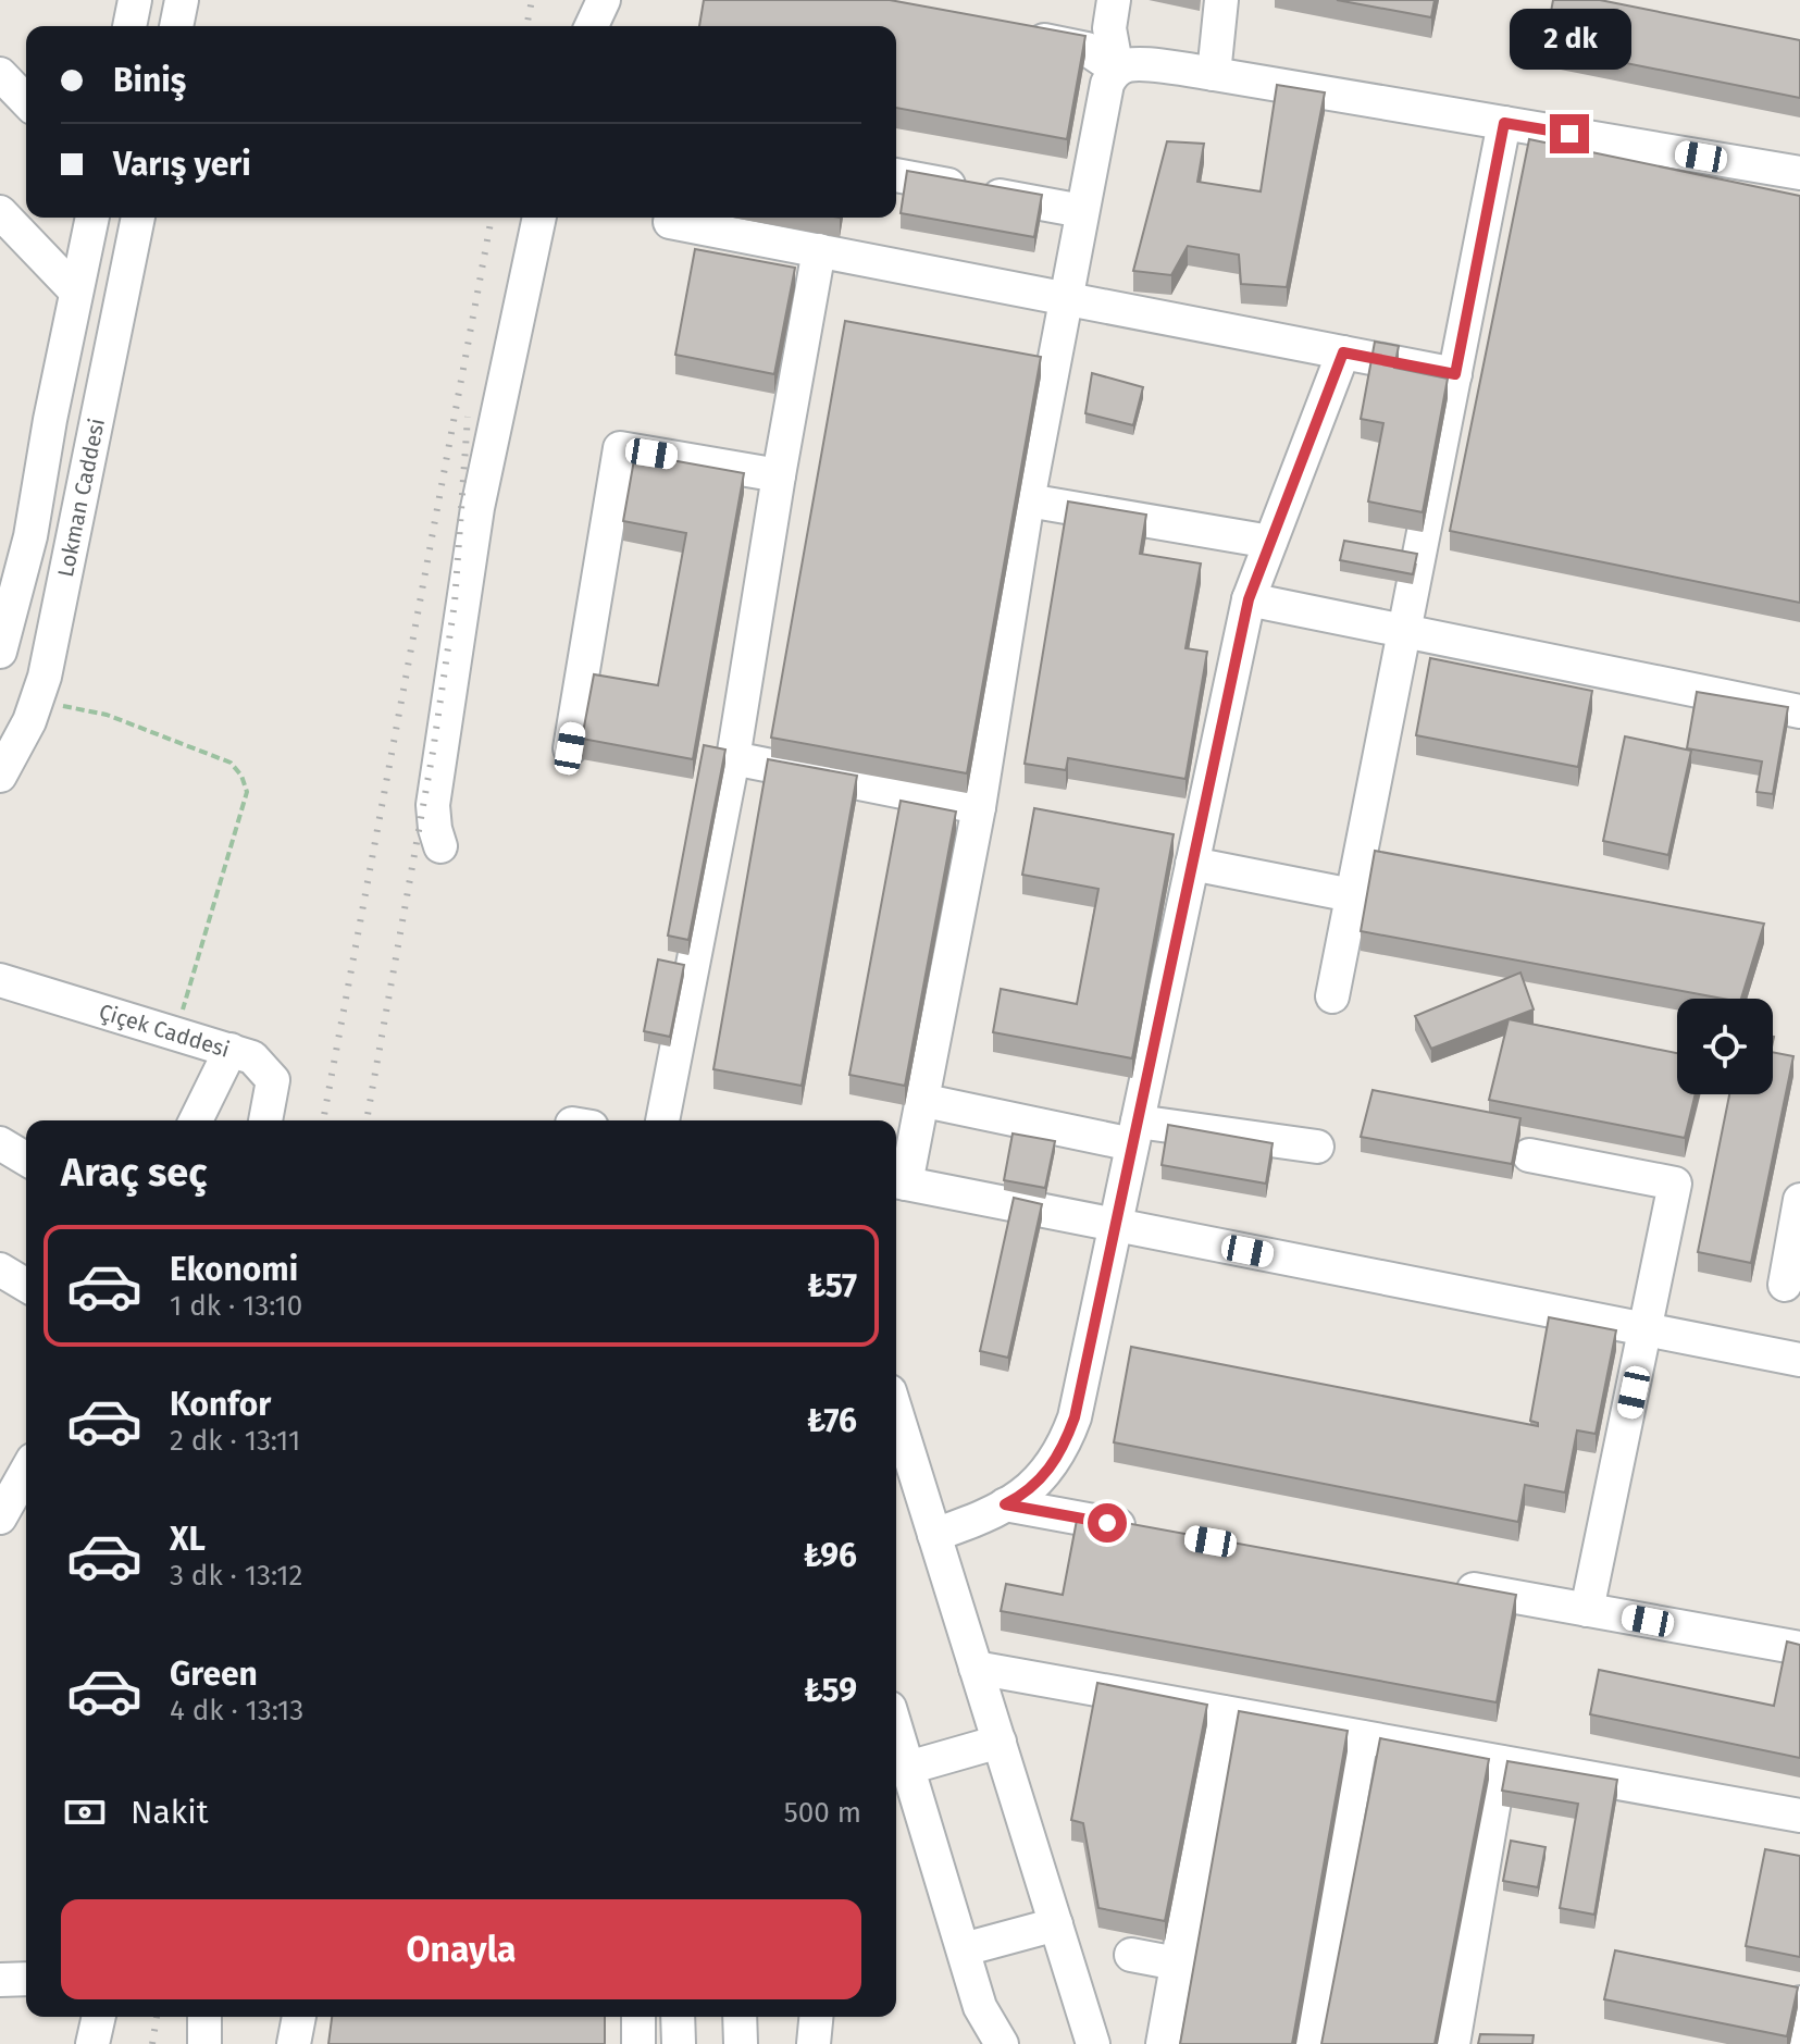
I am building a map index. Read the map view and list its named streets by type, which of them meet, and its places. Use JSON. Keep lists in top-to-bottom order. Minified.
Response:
{"streets":{"street":["Lokman Caddesi","Çiçek Caddesi"]},"page":{"bubble":"2 dk","banner":["Biniş","Varış yeri"],"heading":"Araç seç","list":[{"name":"Ekonomi","note":"1 dk · 13:10","value":"₺57"},{"name":"Konfor","note":"2 dk · 13:11","value":"₺76"},{"name":"XL","note":"3 dk · 13:12","value":"₺96"},{"name":"Green","note":"4 dk · 13:13","value":"₺59"}],"pay":["Nakit","500 m"],"buttons":"Onayla"}}
